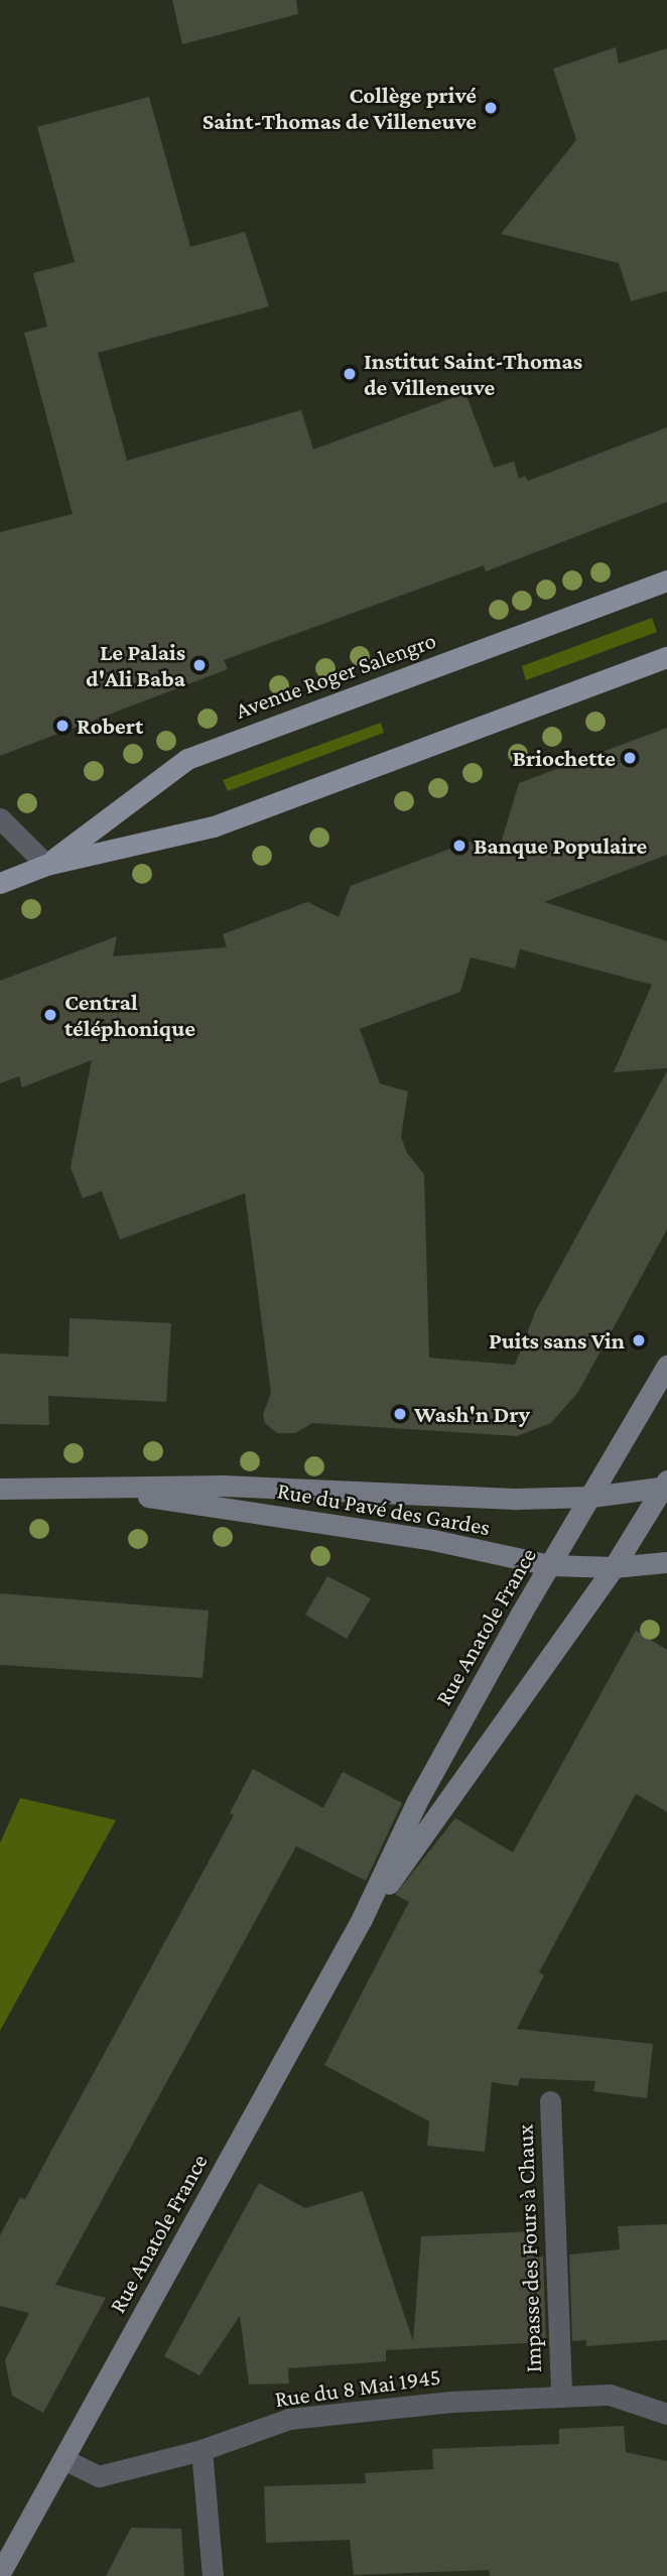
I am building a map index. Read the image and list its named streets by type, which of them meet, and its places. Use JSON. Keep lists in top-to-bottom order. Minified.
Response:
{"streets":{"main road":["Avenue Roger Salengro","Rue du Pavé des Gardes","Rue Anatole France"],"street":["Impasse des Fours à Chaux","Rue du 8 Mai 1945"]},"crossings":[["Rue du Pavé des Gardes","Rue Anatole France"],["Rue Anatole France","Rue du 8 Mai 1945"],["Impasse des Fours à Chaux","Rue du 8 Mai 1945"]],"places":["Collège privé Saint-Thomas de Villeneuve","Institut Saint-Thomas de Villeneuve","Le Palais d'Ali Baba","Robert","Briochette","Banque Populaire","Central téléphonique","Puits sans Vin","Wash'n Dry"]}
